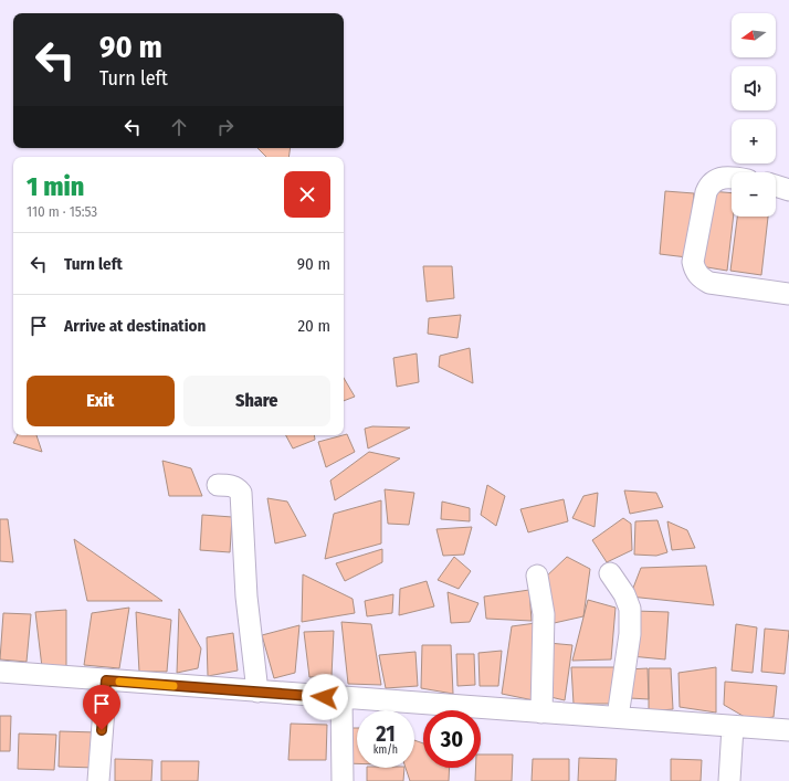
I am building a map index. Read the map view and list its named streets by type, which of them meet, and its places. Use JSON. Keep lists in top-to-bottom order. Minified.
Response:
{"north":"left","page":{"map_buttons":["+","−"],"turn":["90 m","Turn left"],"heading":["1 min","110 m · 15:53"],"list":[{"name":"Turn left","value":"90 m"},{"name":"Arrive at destination","value":"20 m"}],"buttons":["Exit","Share"],"speed":"21 km/h","limit":"30"}}
